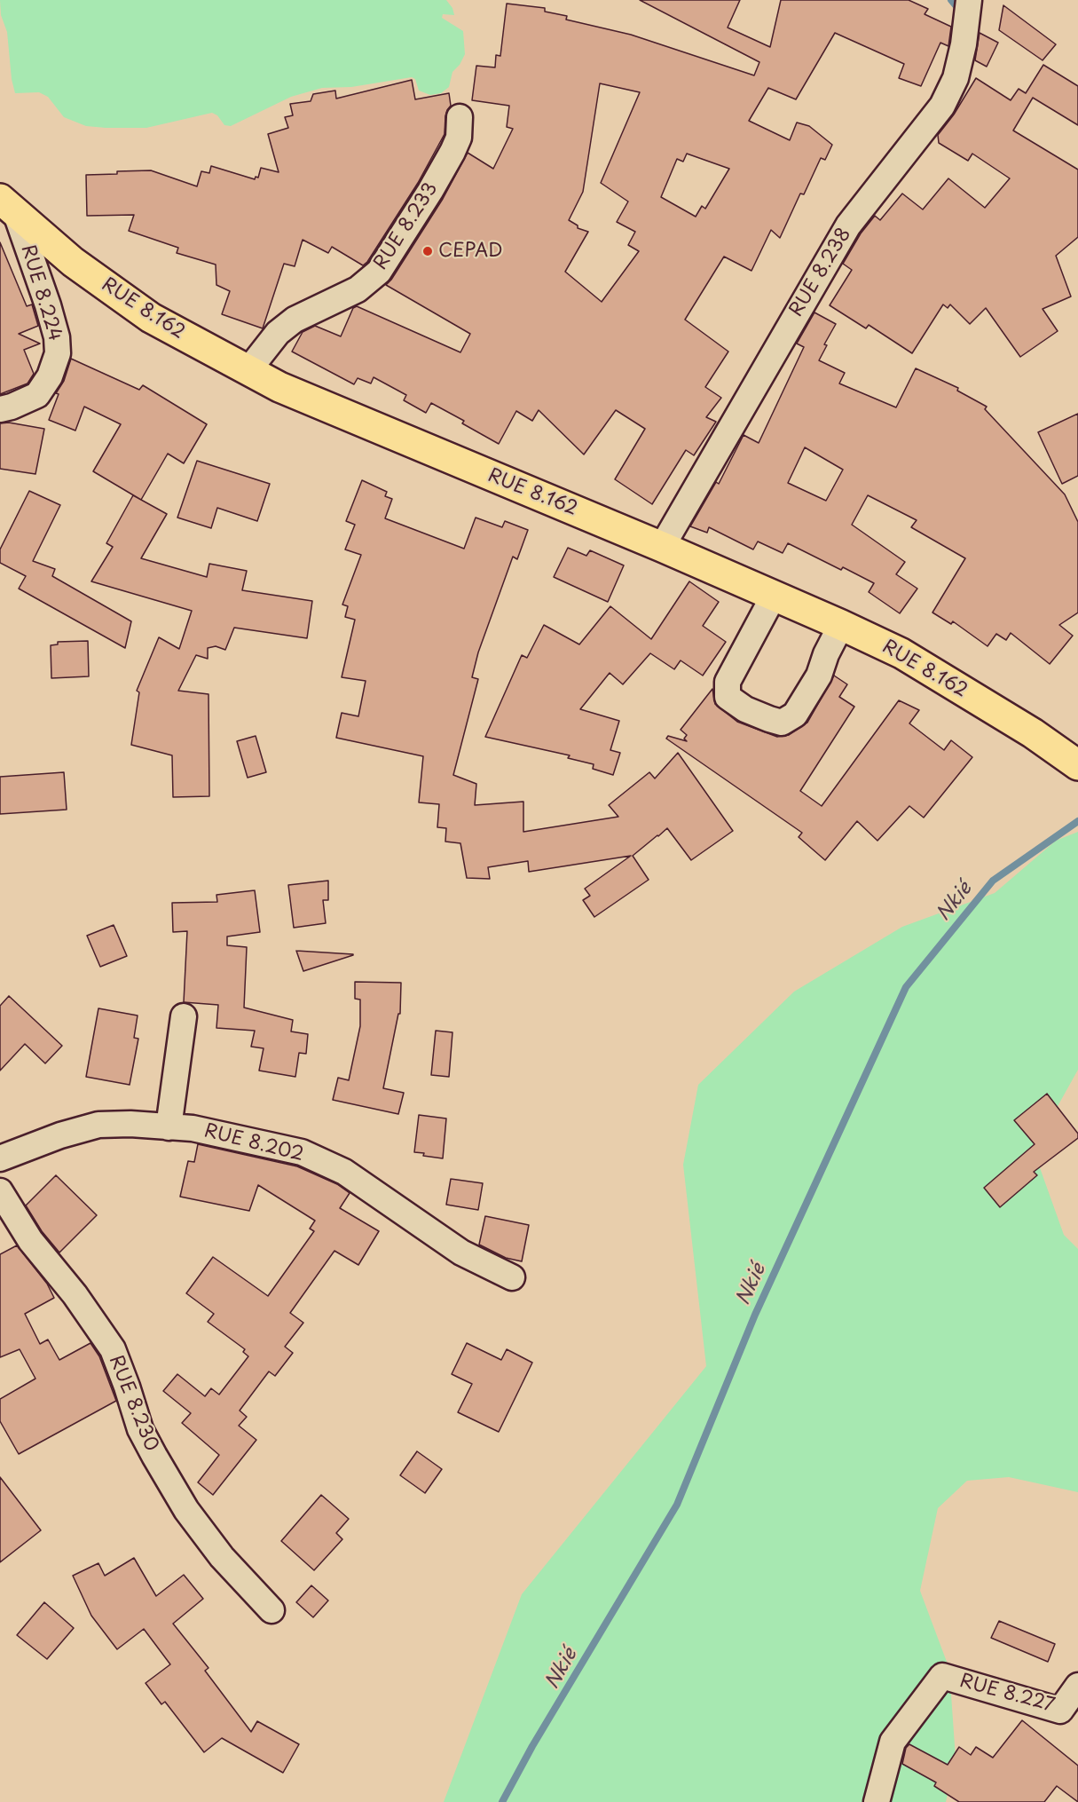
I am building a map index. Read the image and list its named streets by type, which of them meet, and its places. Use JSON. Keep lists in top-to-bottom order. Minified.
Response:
{"streets":{"highway":["RUE 8.162"],"street":["RUE 8.233","RUE 8.238","RUE 8.224","RUE 8.202","RUE 8.230","RUE 8.227"]},"crossings":[["RUE 8.233","RUE 8.162"],["RUE 8.238","RUE 8.162"],["RUE 8.224","RUE 8.162"]],"water":["Nkié"],"places":["CEPAD"]}
